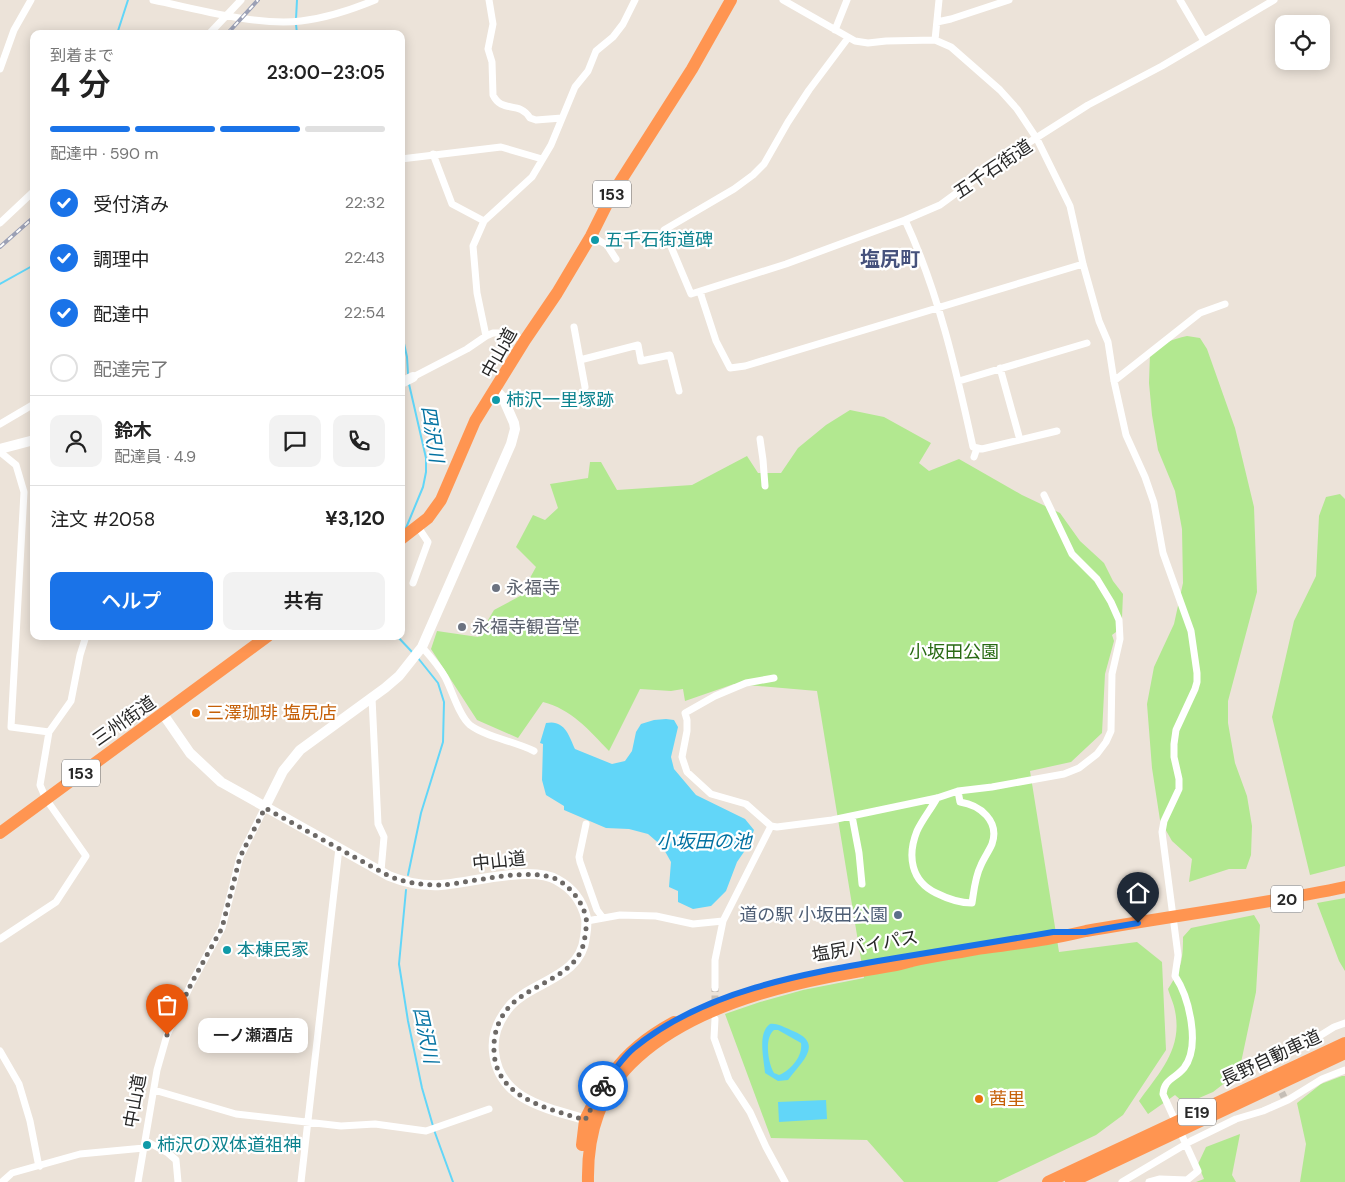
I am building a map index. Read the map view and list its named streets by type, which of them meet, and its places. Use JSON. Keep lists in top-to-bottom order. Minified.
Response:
{"streets":{"highway":["153","中山道","三州街道","20","塩尻バイパス","長野自動車道","E19"],"street":["五千石街道"]},"crossings":[["153","中山道"],["20","塩尻バイパス"]],"districts":["塩尻町"],"water":["四沢川","小坂田の池"],"parks":["小坂田公園"],"places":["五千石街道碑","柿沢一里塚跡","永福寺","永福寺観音堂","三澤珈琲 塩尻店","道の駅 小坂田公園","本棟民家","一ノ瀬酒店","茜里","柿沢の双体道祖神"],"page":{"heading":["4 分","到着まで","23:00–23:05"],"panel":["鈴木","配達員 · 4.9","注文 #2058","¥3,120"],"bar":"配達中 · 590 m","list":[["受付済み","22:32"],["調理中","22:43"],["配達中","22:54"],"配達完了"],"buttons":["ヘルプ","共有"],"bubble":"一ノ瀬酒店"}}
